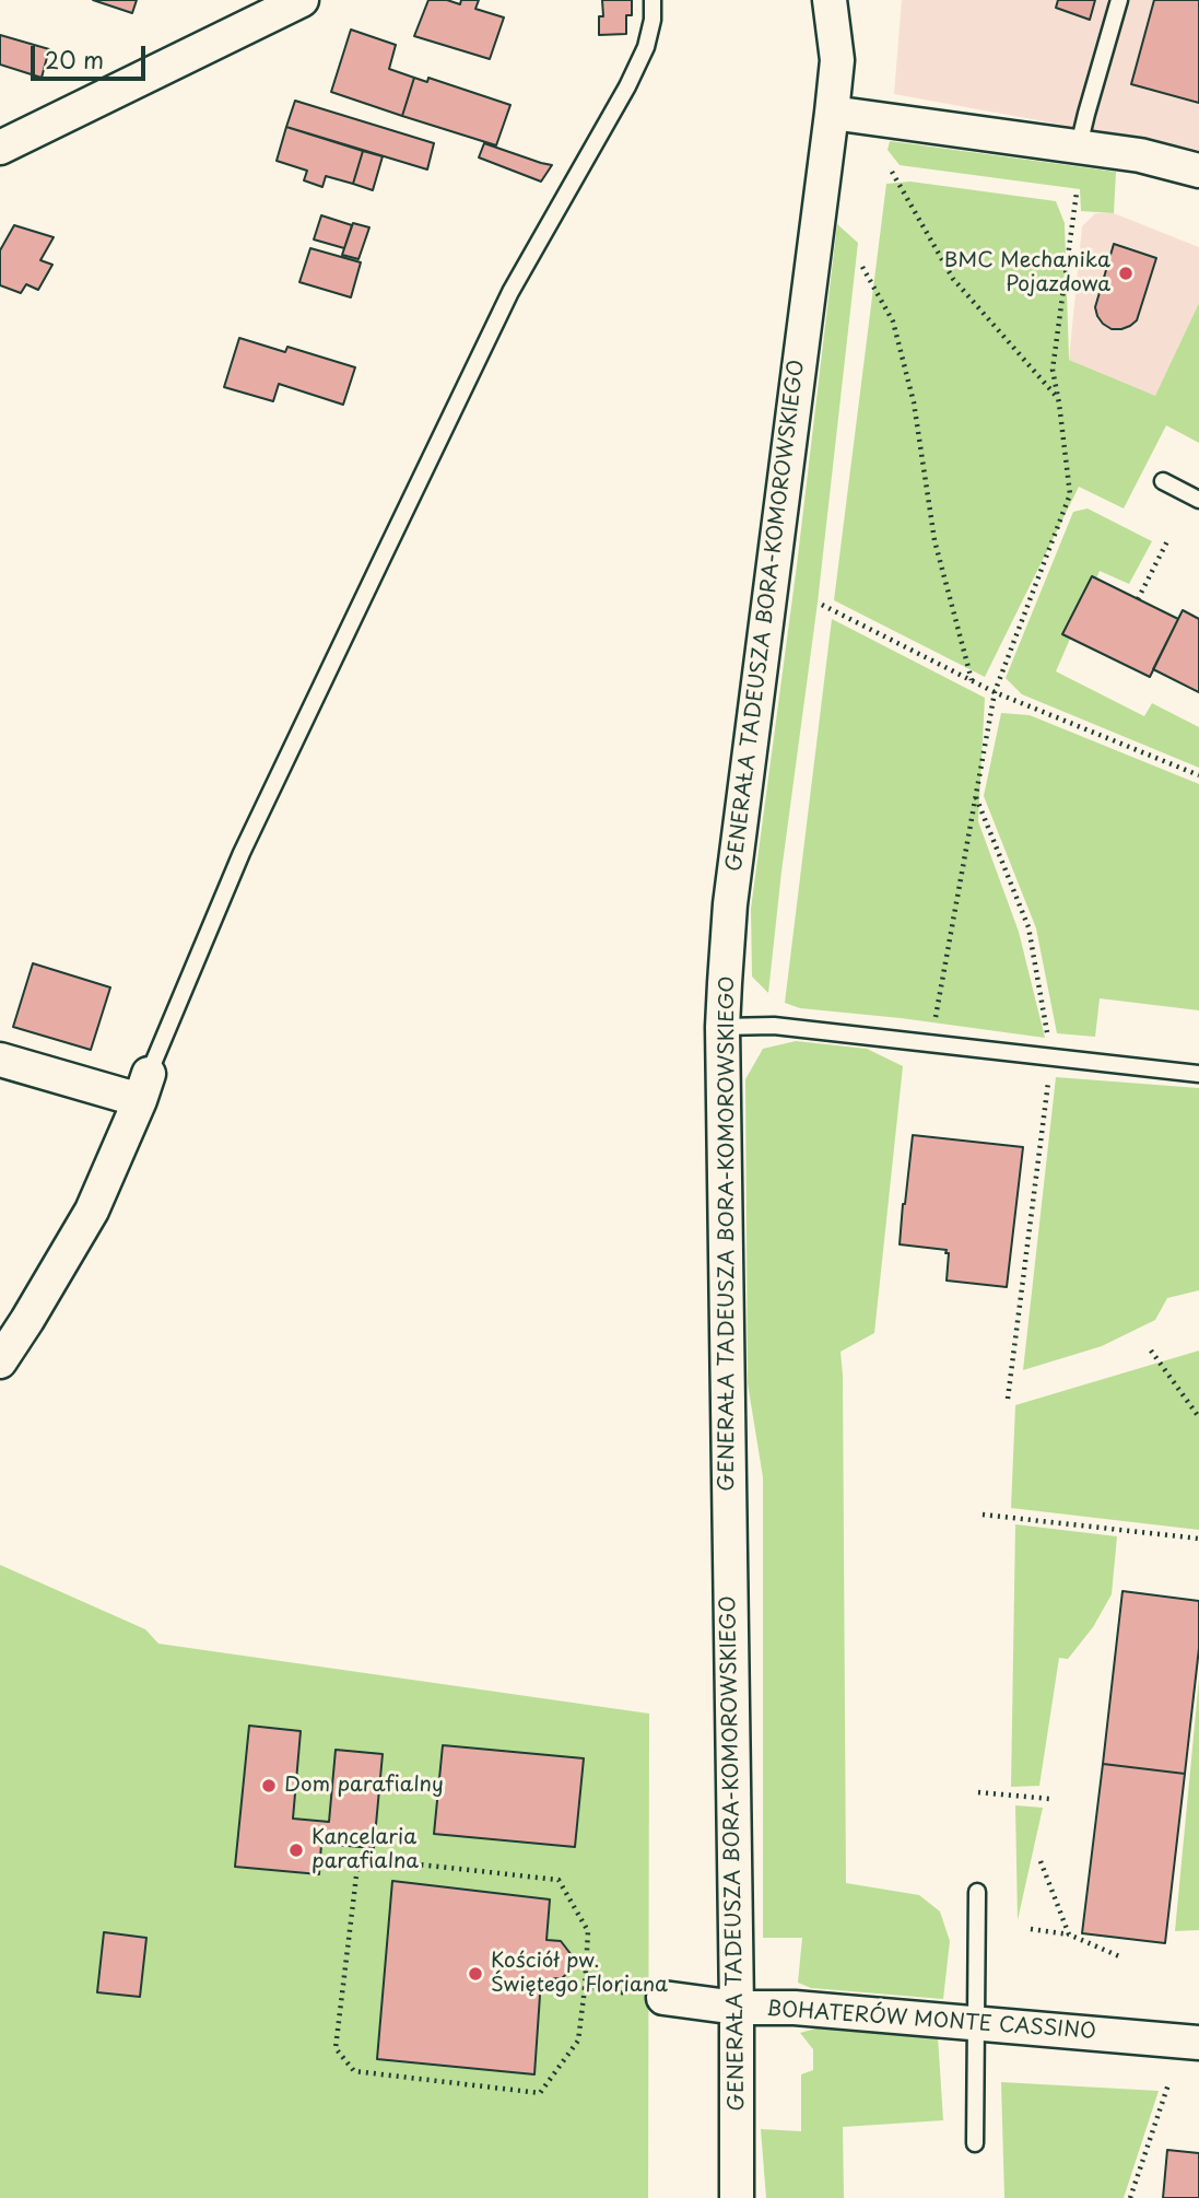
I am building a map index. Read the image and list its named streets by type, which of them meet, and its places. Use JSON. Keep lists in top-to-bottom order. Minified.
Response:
{"streets":{"street":["GENERAŁA TADEUSZA BORA-KOMOROWSKIEGO","BOHATERÓW MONTE CASSINO"]},"crossings":[["GENERAŁA TADEUSZA BORA-KOMOROWSKIEGO","BOHATERÓW MONTE CASSINO"]],"places":["BMC Mechanika Pojazdowa","Dom parafialny","Kancelaria parafialna","Kościół pw. Świętego Floriana"],"scale_bar":"20 m"}
